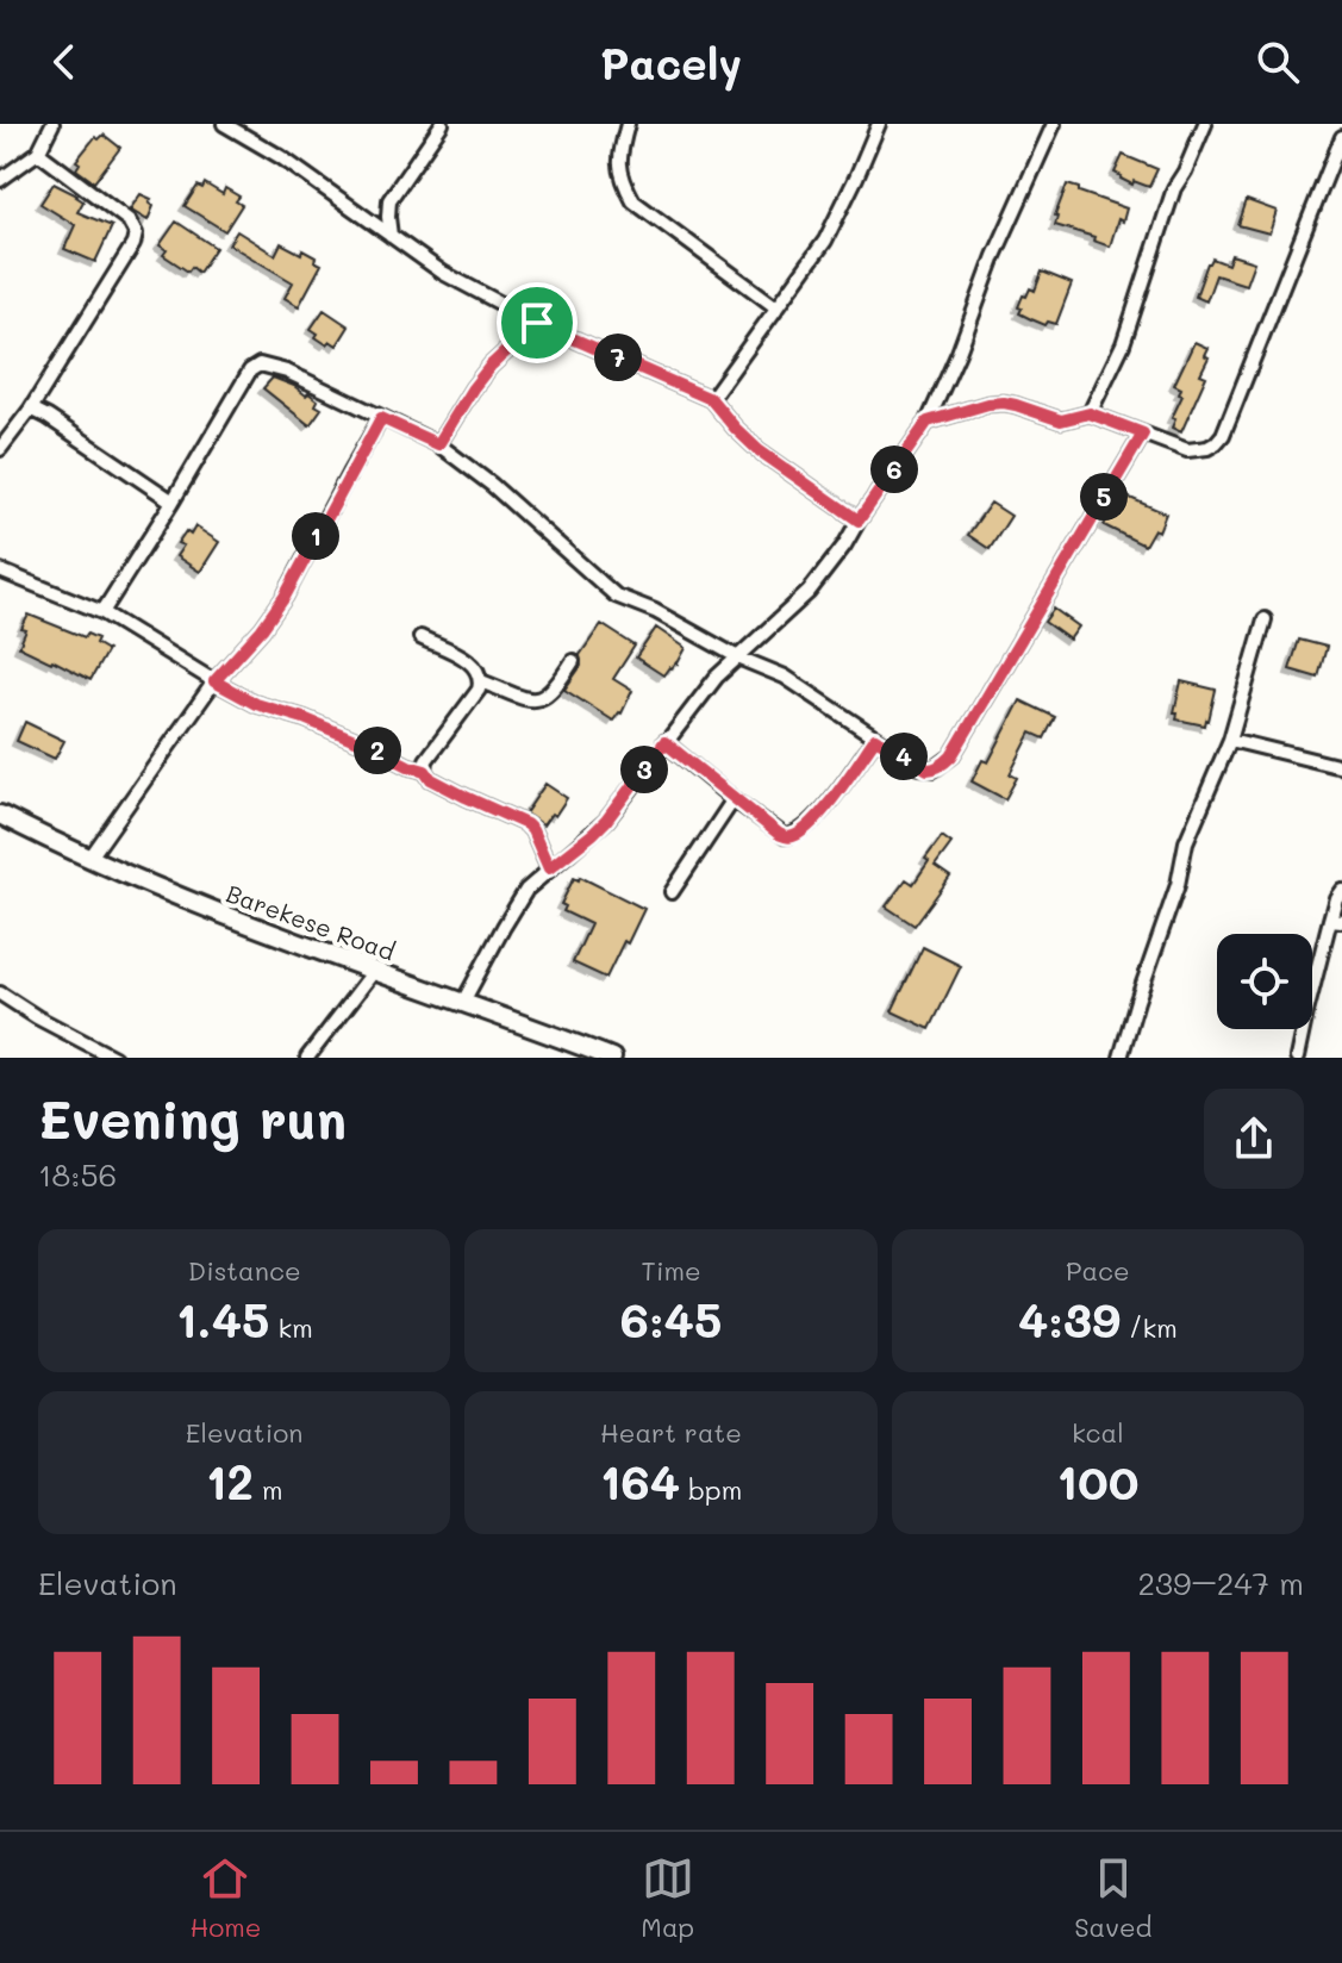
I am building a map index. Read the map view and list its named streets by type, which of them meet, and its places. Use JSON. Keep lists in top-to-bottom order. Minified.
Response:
{"streets":{"main road":["Barekese Road"]},"page":{"header":"Pacely","pins":["7","6","5","1","2","4","3"],"heading":["Evening run","18:56"],"stats":[["Distance","1.45 km"],["Time","6:45"],["Pace","4:39 /km"],["Elevation","12 m"],["Heart rate","164 bpm"],["kcal","100"]],"chart":["Elevation","239–247 m"],"tabs":["Home","Map","Saved"]}}
